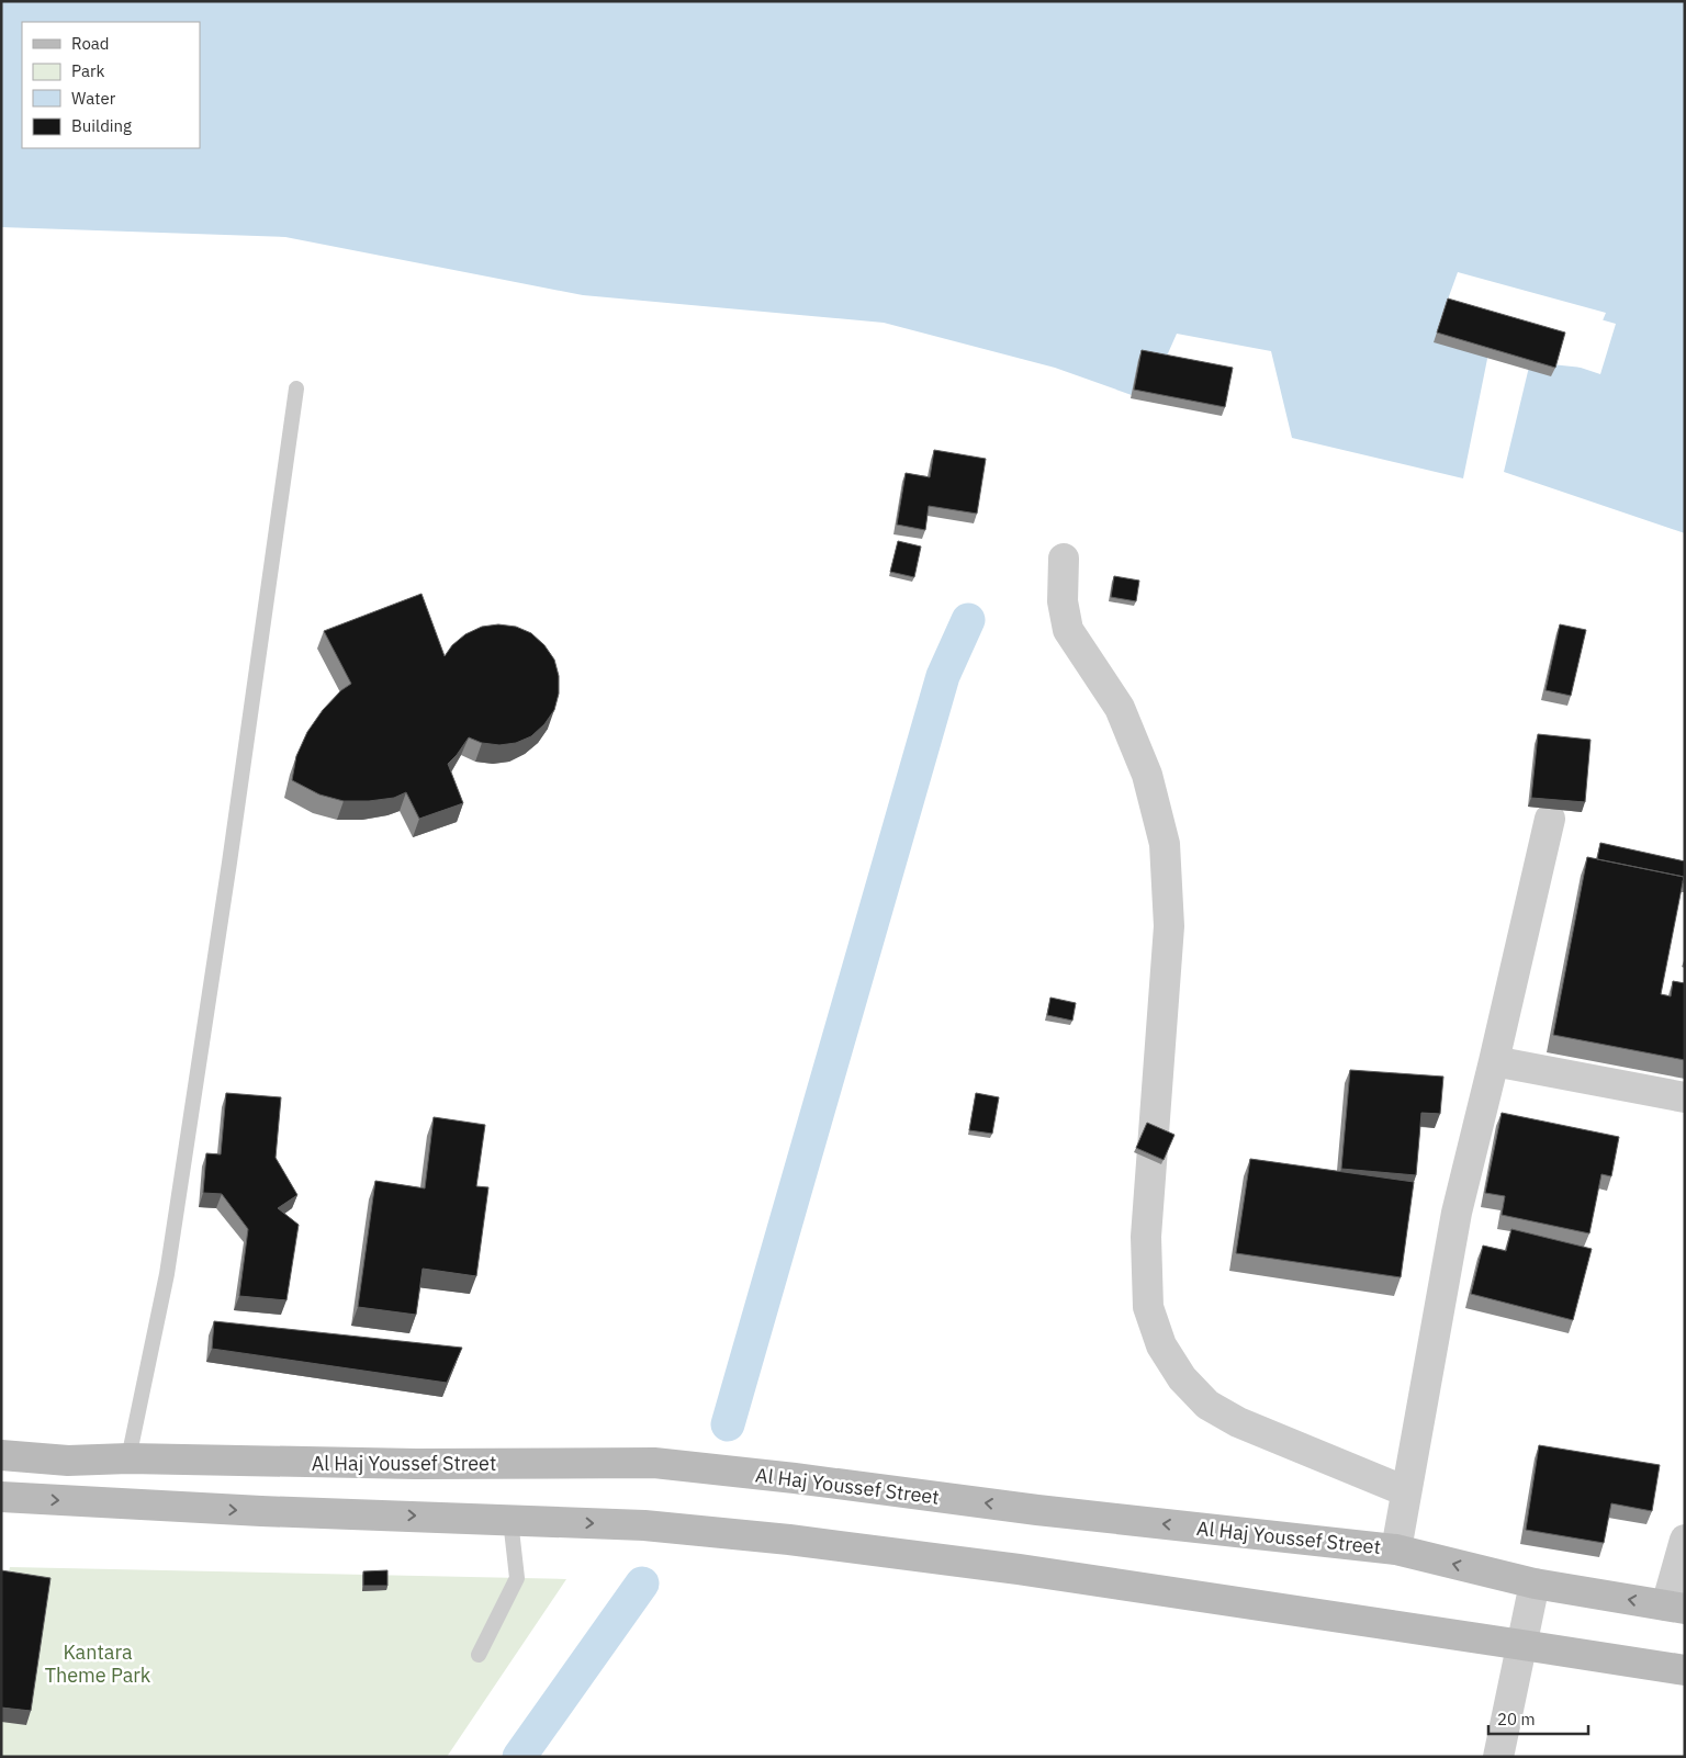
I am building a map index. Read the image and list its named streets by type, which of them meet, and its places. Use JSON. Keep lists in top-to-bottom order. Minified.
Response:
{"streets":{"main road":["Al Haj Youssef Street"]},"parks":["Kantara Theme Park"],"legend":["Road","Park","Water","Building"],"scale_bar":"20 m"}
